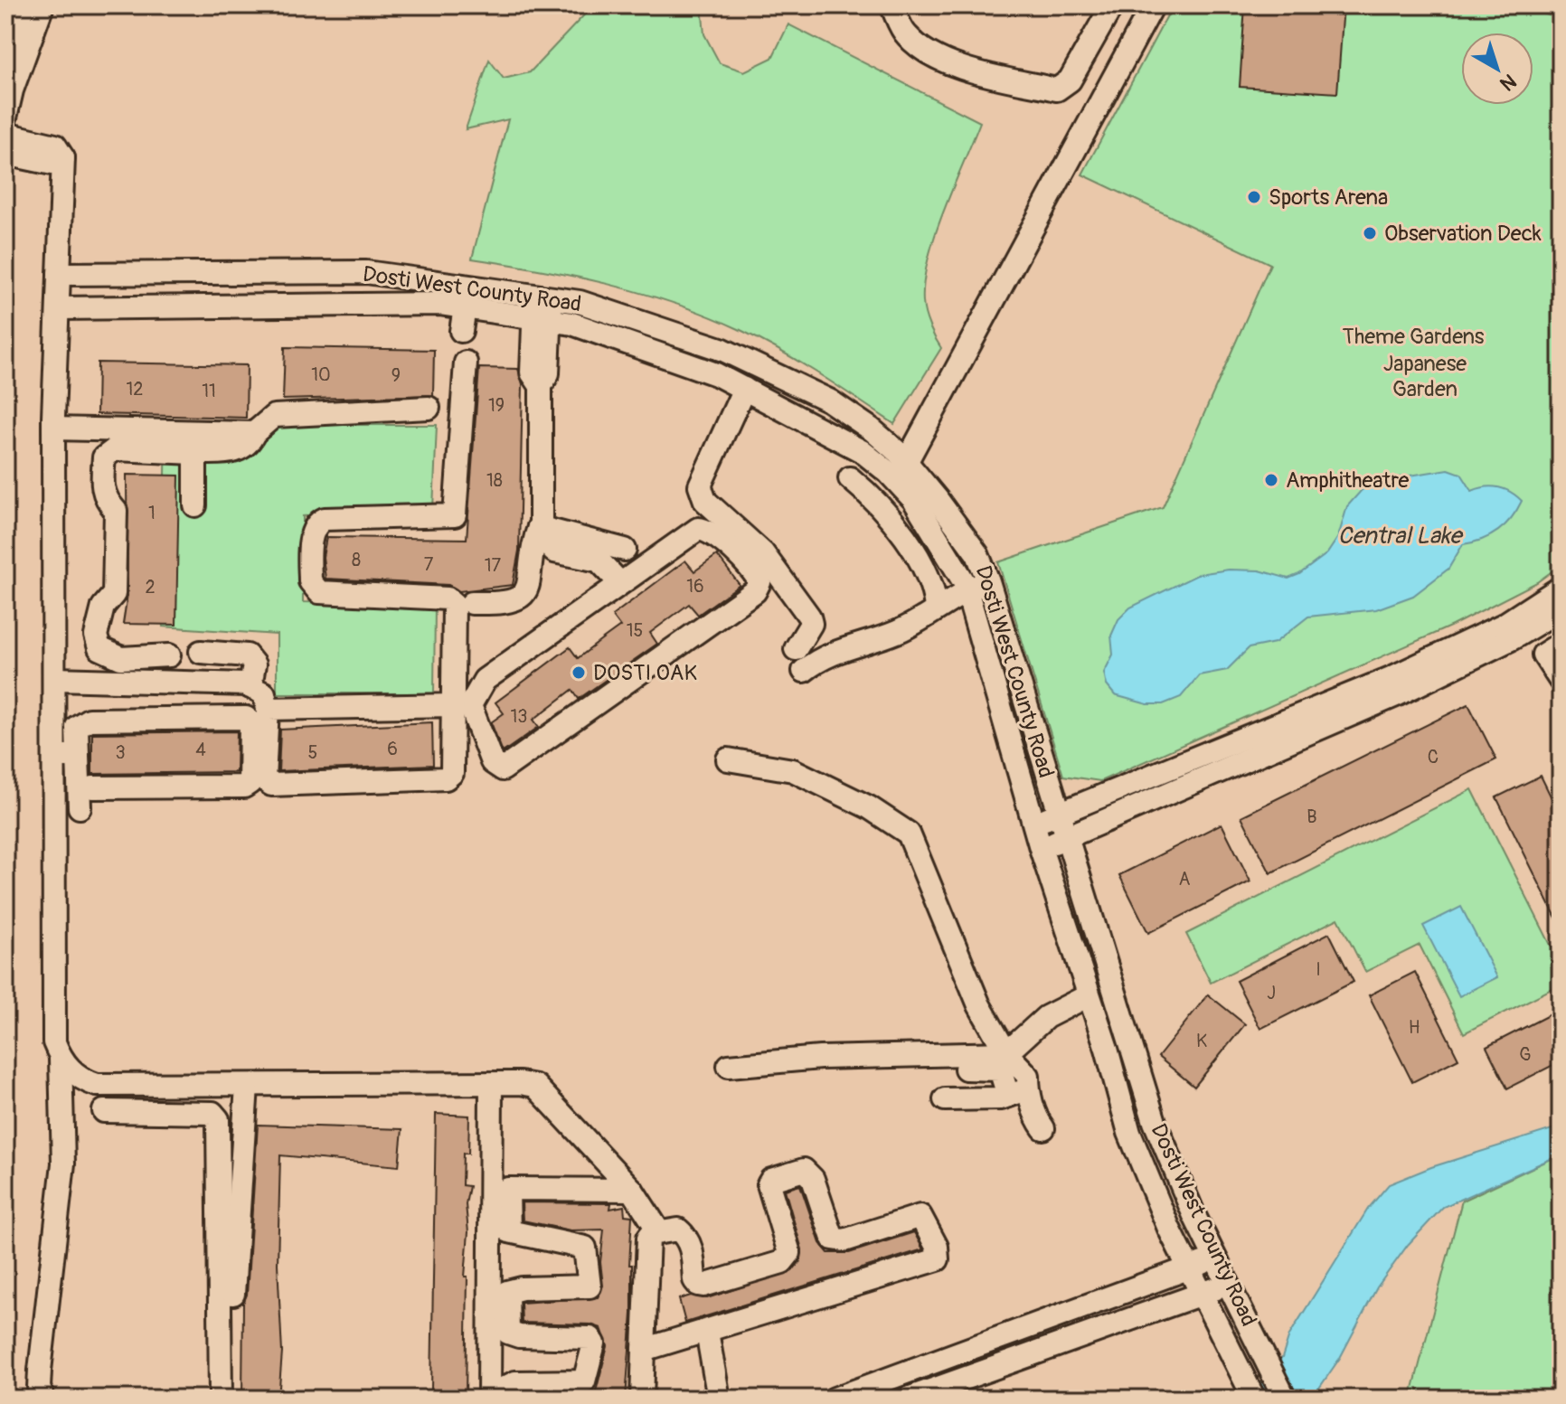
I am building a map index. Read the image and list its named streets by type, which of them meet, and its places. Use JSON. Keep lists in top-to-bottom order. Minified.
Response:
{"streets":{"street":["Dosti West County Road"]},"water":["Central Lake"],"parks":["Theme Gardens","Japanese Garden"],"places":["Sports Arena","Observation Deck","Amphitheatre","DOSTI OAK"],"house_numbers":["10","9","12","11","19","18","1","8","7","17","16","2","15","13","6","4","3","5","C","B","A","I","J","H","K","G"],"north":"bottom right"}
